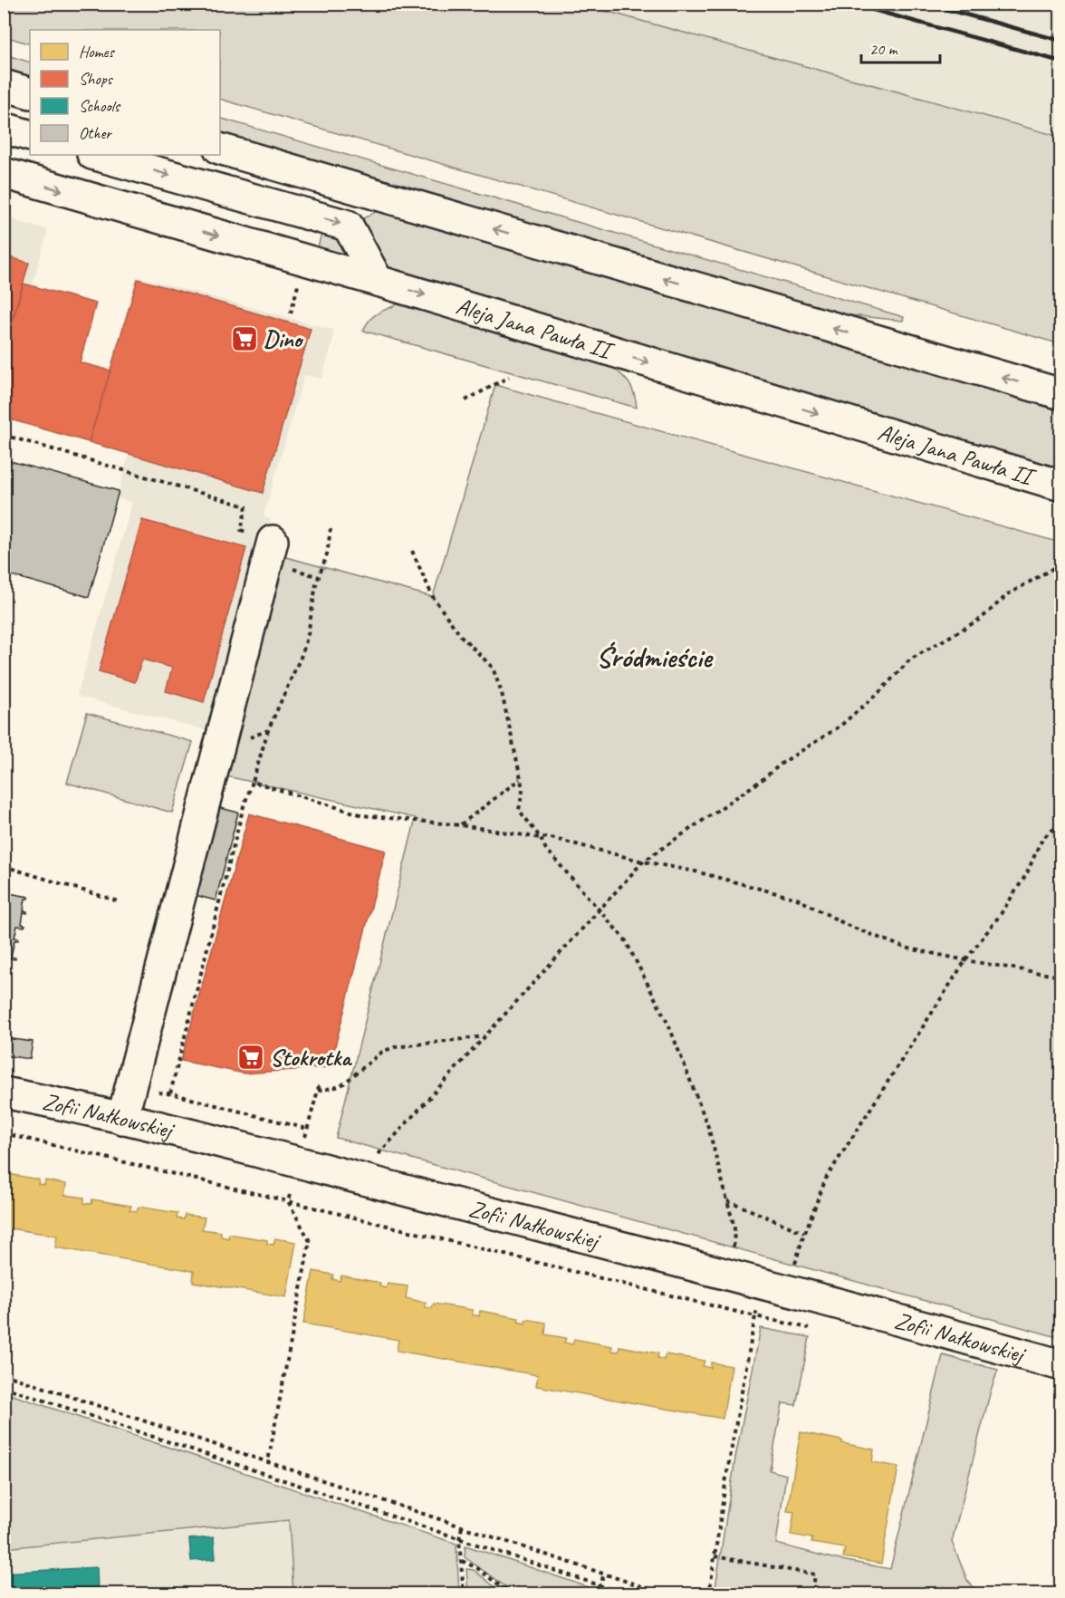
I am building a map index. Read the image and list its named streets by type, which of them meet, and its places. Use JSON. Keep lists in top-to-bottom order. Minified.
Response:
{"streets":{"street":["Aleja Jana Pawła II","Zofii Nałkowskiej"]},"districts":["Śródmieście"],"places":{"supermarket":["Dino","Stokrotka"]},"legend":["Homes","Shops","Schools","Other"],"scale_bar":"20 m"}
